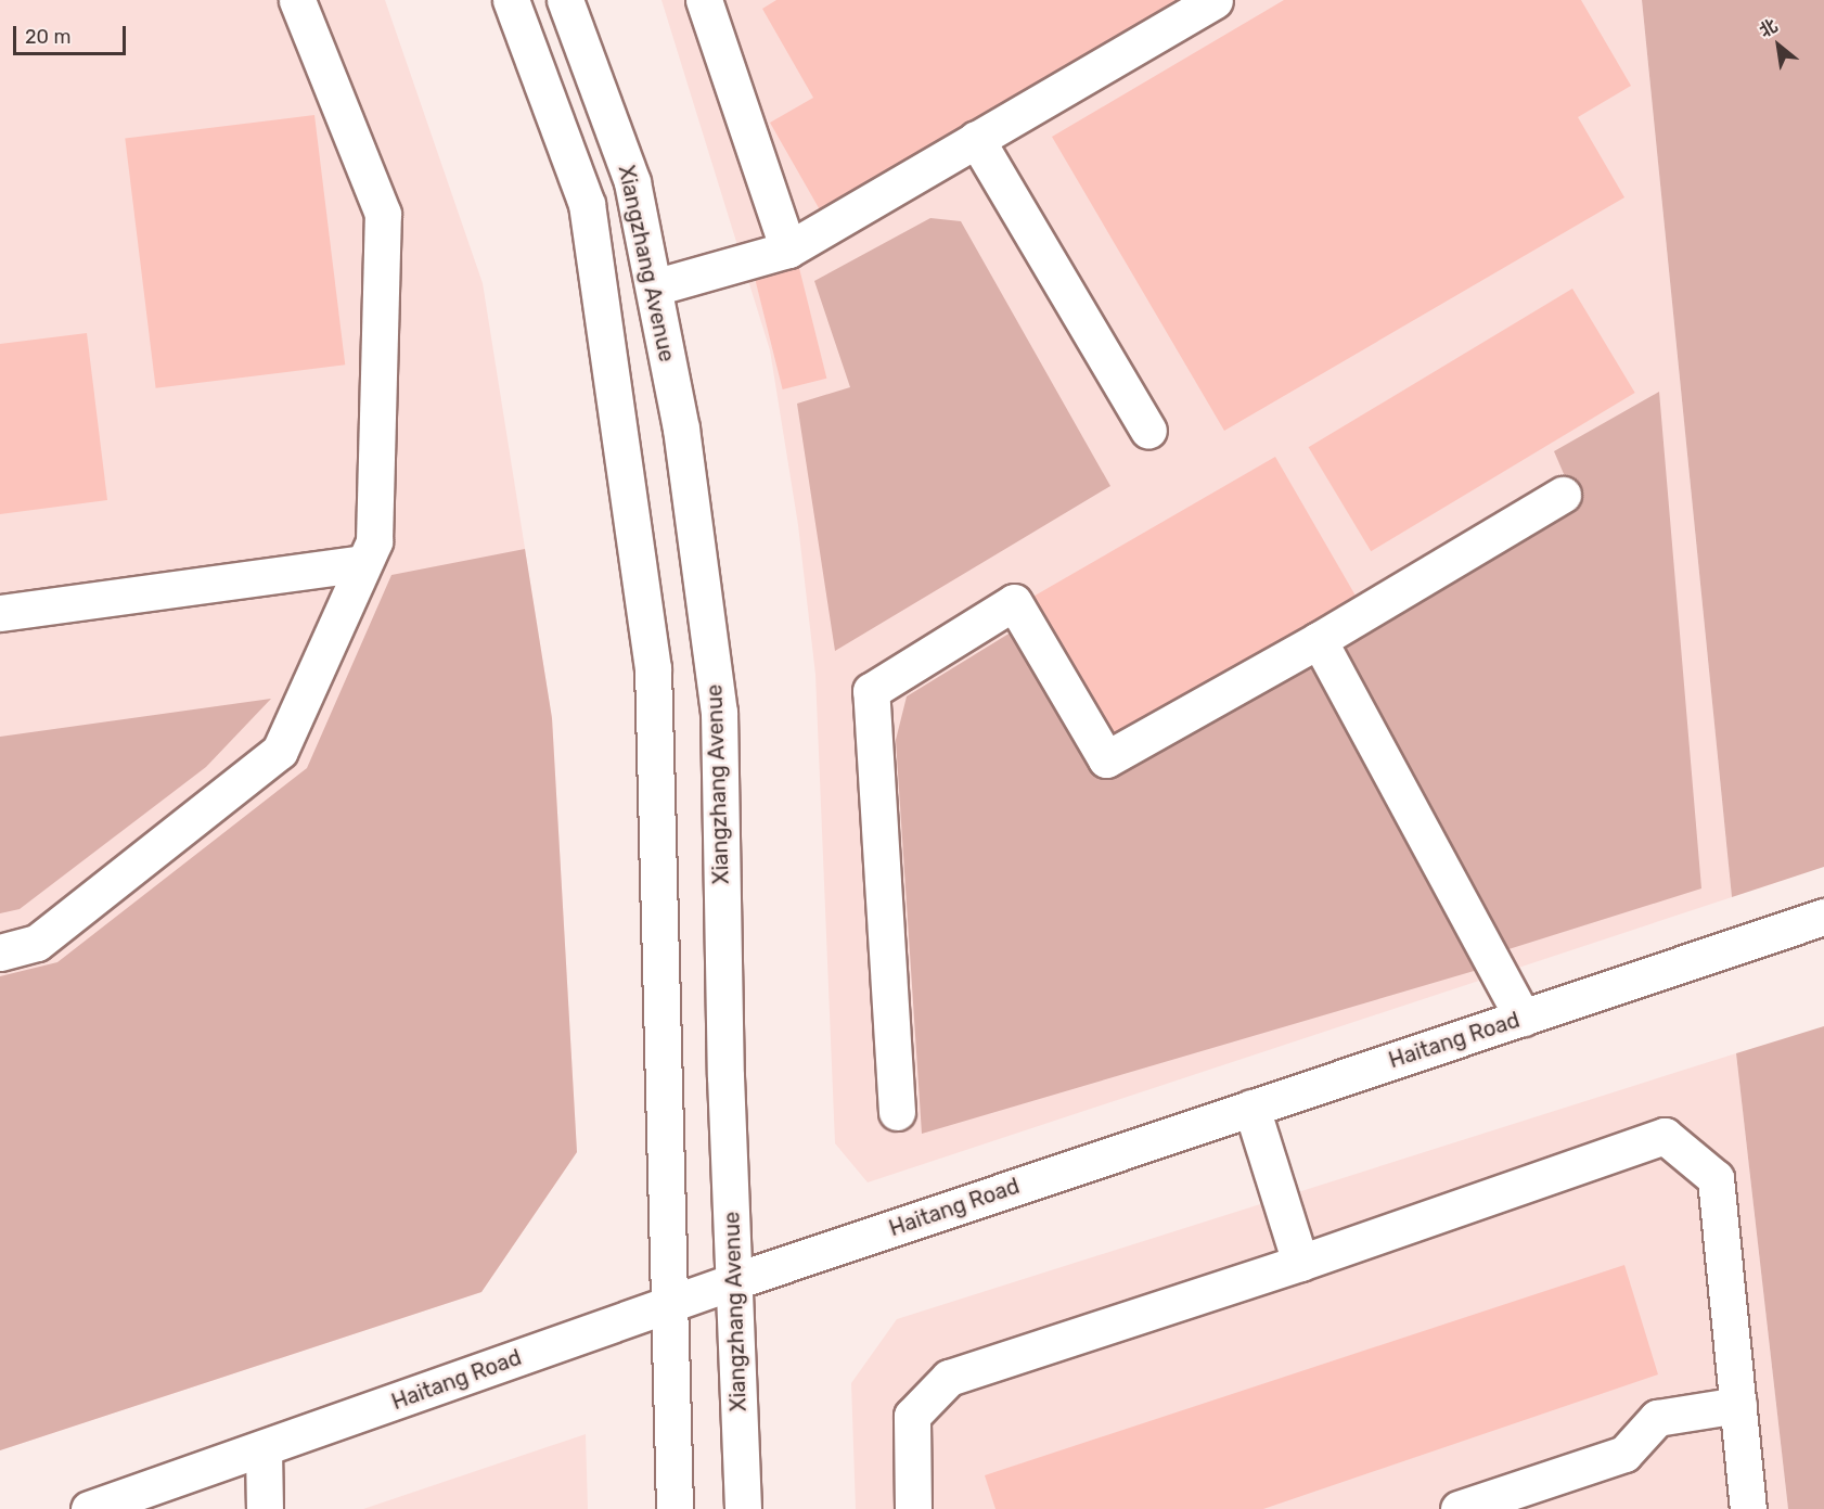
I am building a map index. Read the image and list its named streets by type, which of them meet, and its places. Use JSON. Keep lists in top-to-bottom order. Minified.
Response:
{"streets":{"main road":["Xiangzhang Avenue","Haitang Road"]},"crossings":[["Xiangzhang Avenue","Haitang Road"]],"scale_bar":"20 m","north":"top left"}
